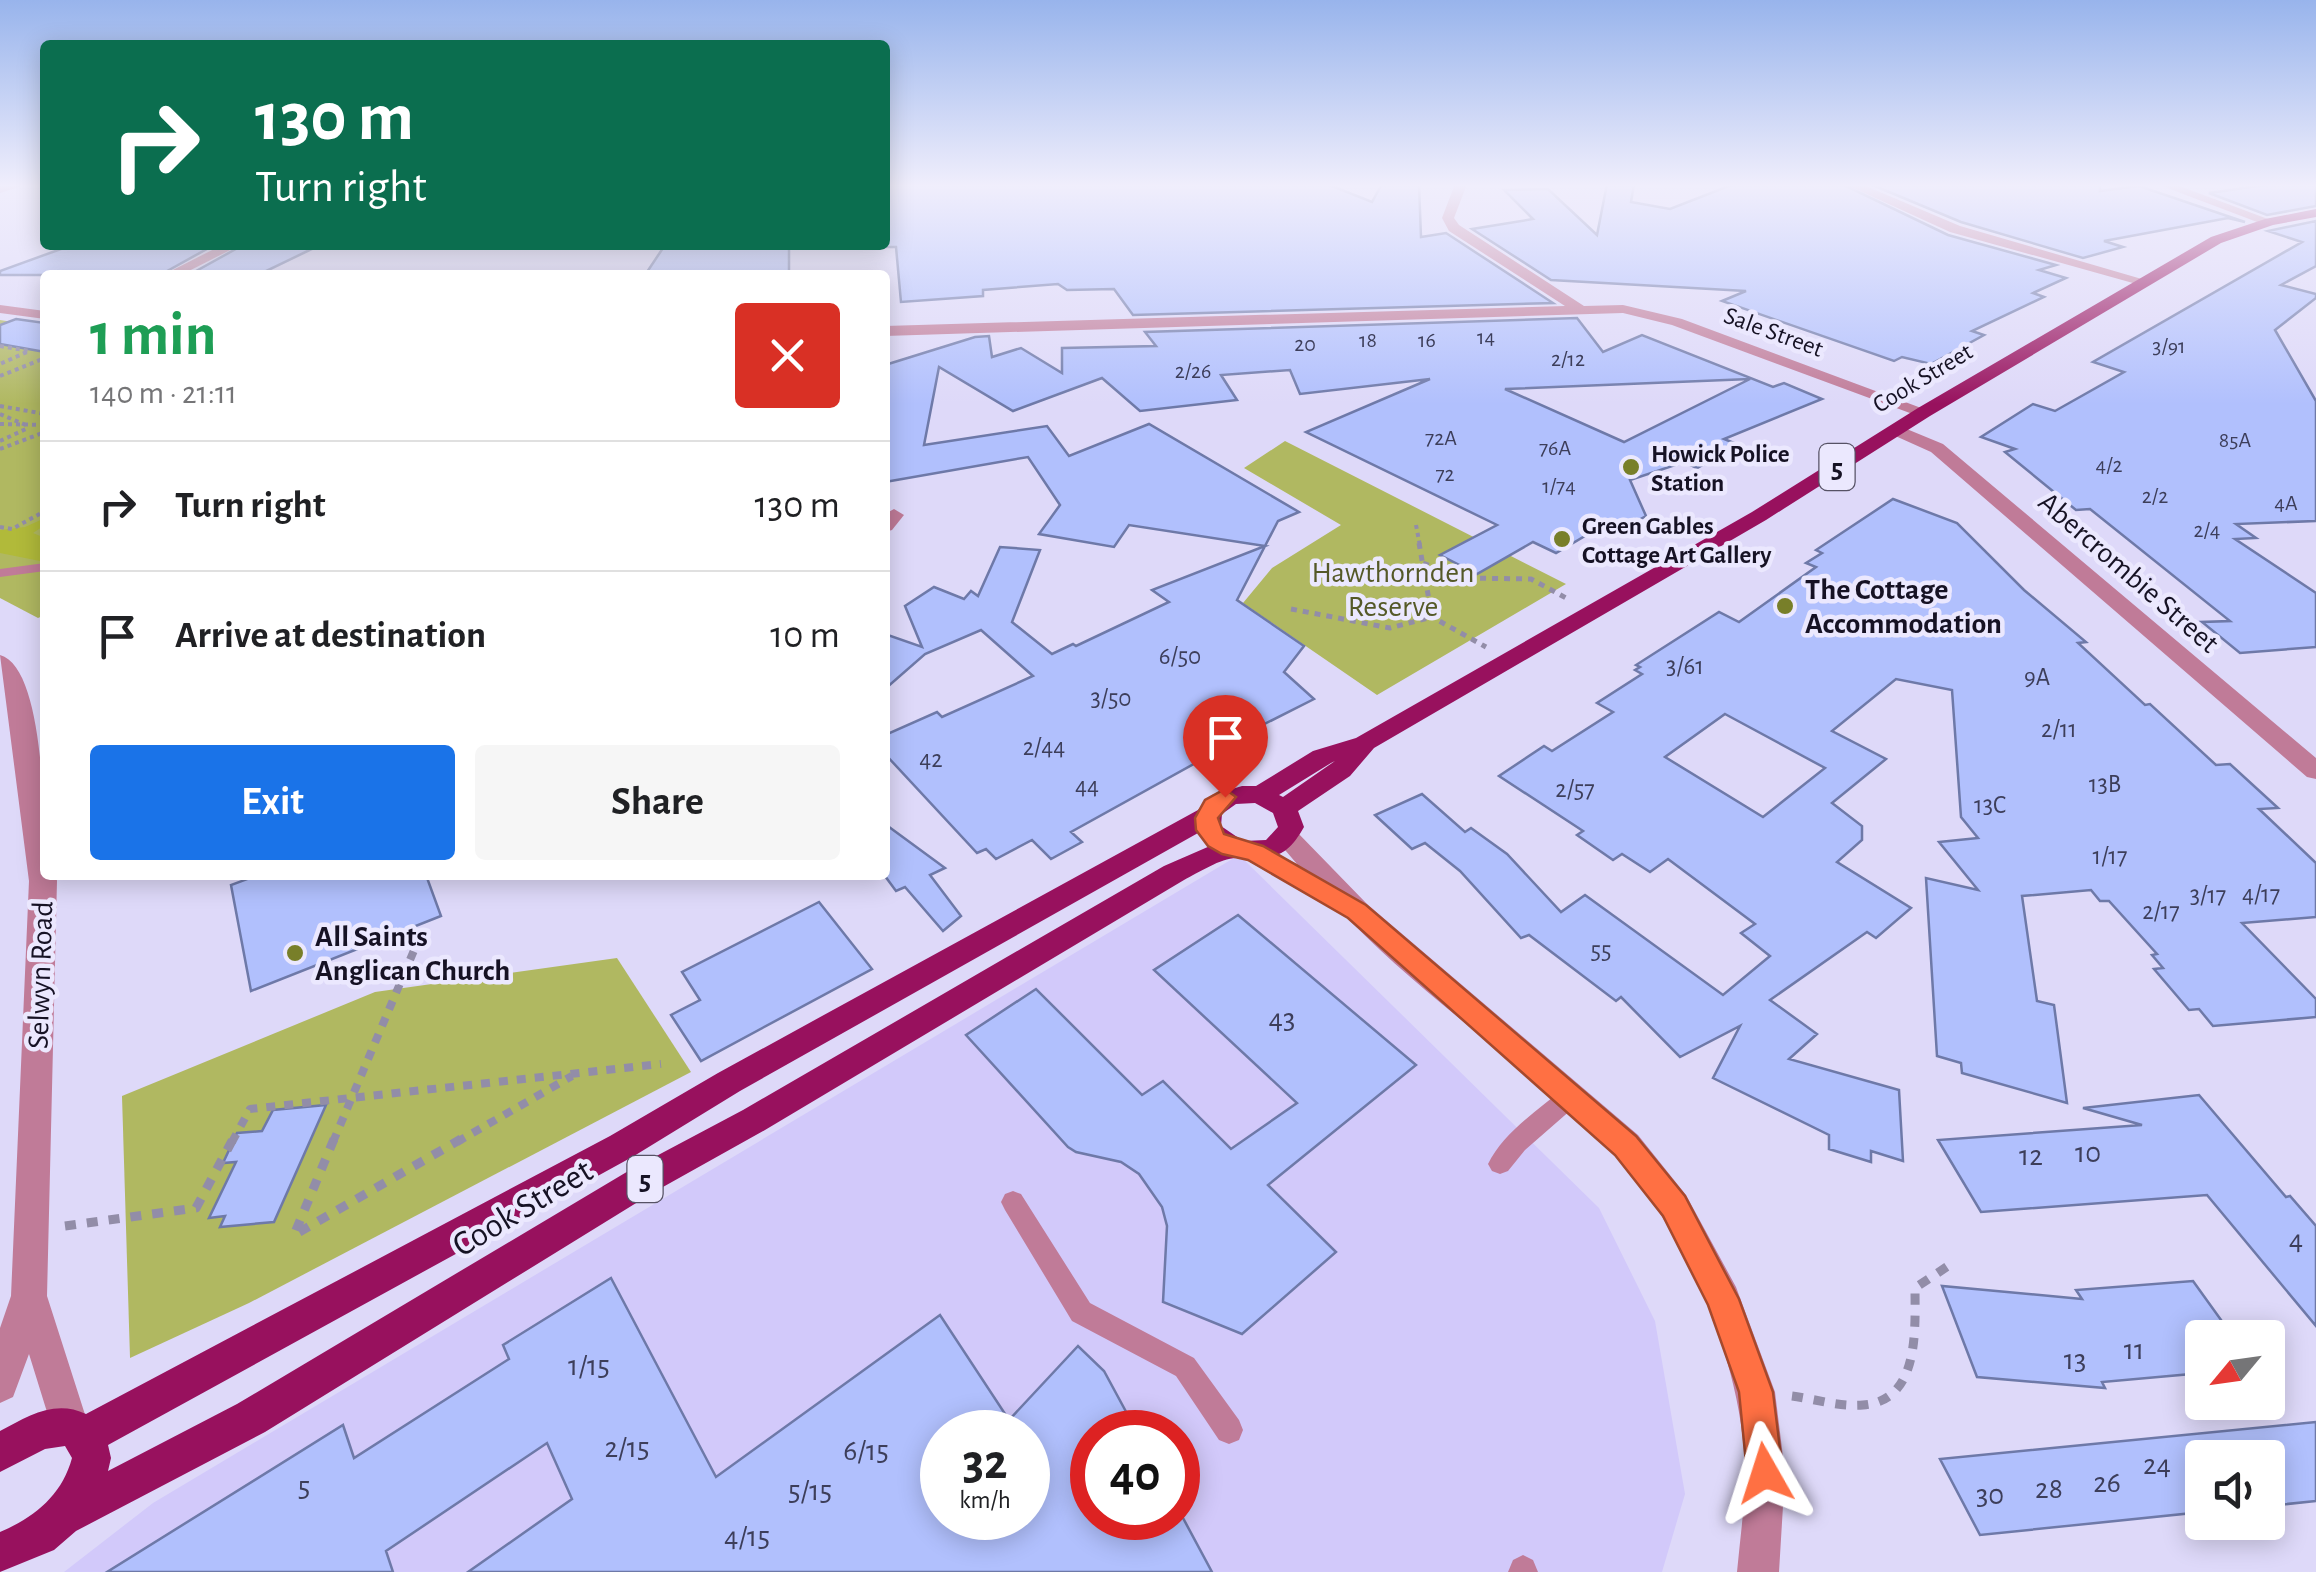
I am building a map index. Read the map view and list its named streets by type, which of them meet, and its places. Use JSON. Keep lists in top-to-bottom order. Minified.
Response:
{"streets":{"main road":["Cook Street","5"],"street":["Sale Street","Abercrombie Street","Selwyn Road"]},"crossings":[["Sale Street","Cook Street"],["Cook Street","5"],["Cook Street","Abercrombie Street"],["Cook Street","Selwyn Road"],["5","Selwyn Road"]],"parks":["Hawthornden Reserve"],"places":["Howick Police Station","Green Gables Cottage Art Gallery","The Cottage Accommodation","All Saints Anglican Church"],"house_numbers":["14","18","16","20","3/91","2/12","2/26","72A","85A","76A","4/2","72","1/74","2/2","4A","2/4","6/50","3/61","9A","3/50","2/11","2/44","42","13B","44","2/57","13C","1/17","4/17","3/17","2/17","55","43","10","12","4","11","13","1/15","2/15","6/15","24","26","5","28","5/15","30","4/15"],"north":"bottom left","page":{"turn":["130 m","Turn right"],"heading":["1 min","140 m · 21:11"],"list":[{"name":"Turn right","value":"130 m"},{"name":"Arrive at destination","value":"10 m"}],"buttons":["Exit","Share"],"speed":"32 km/h","limit":"40"}}
